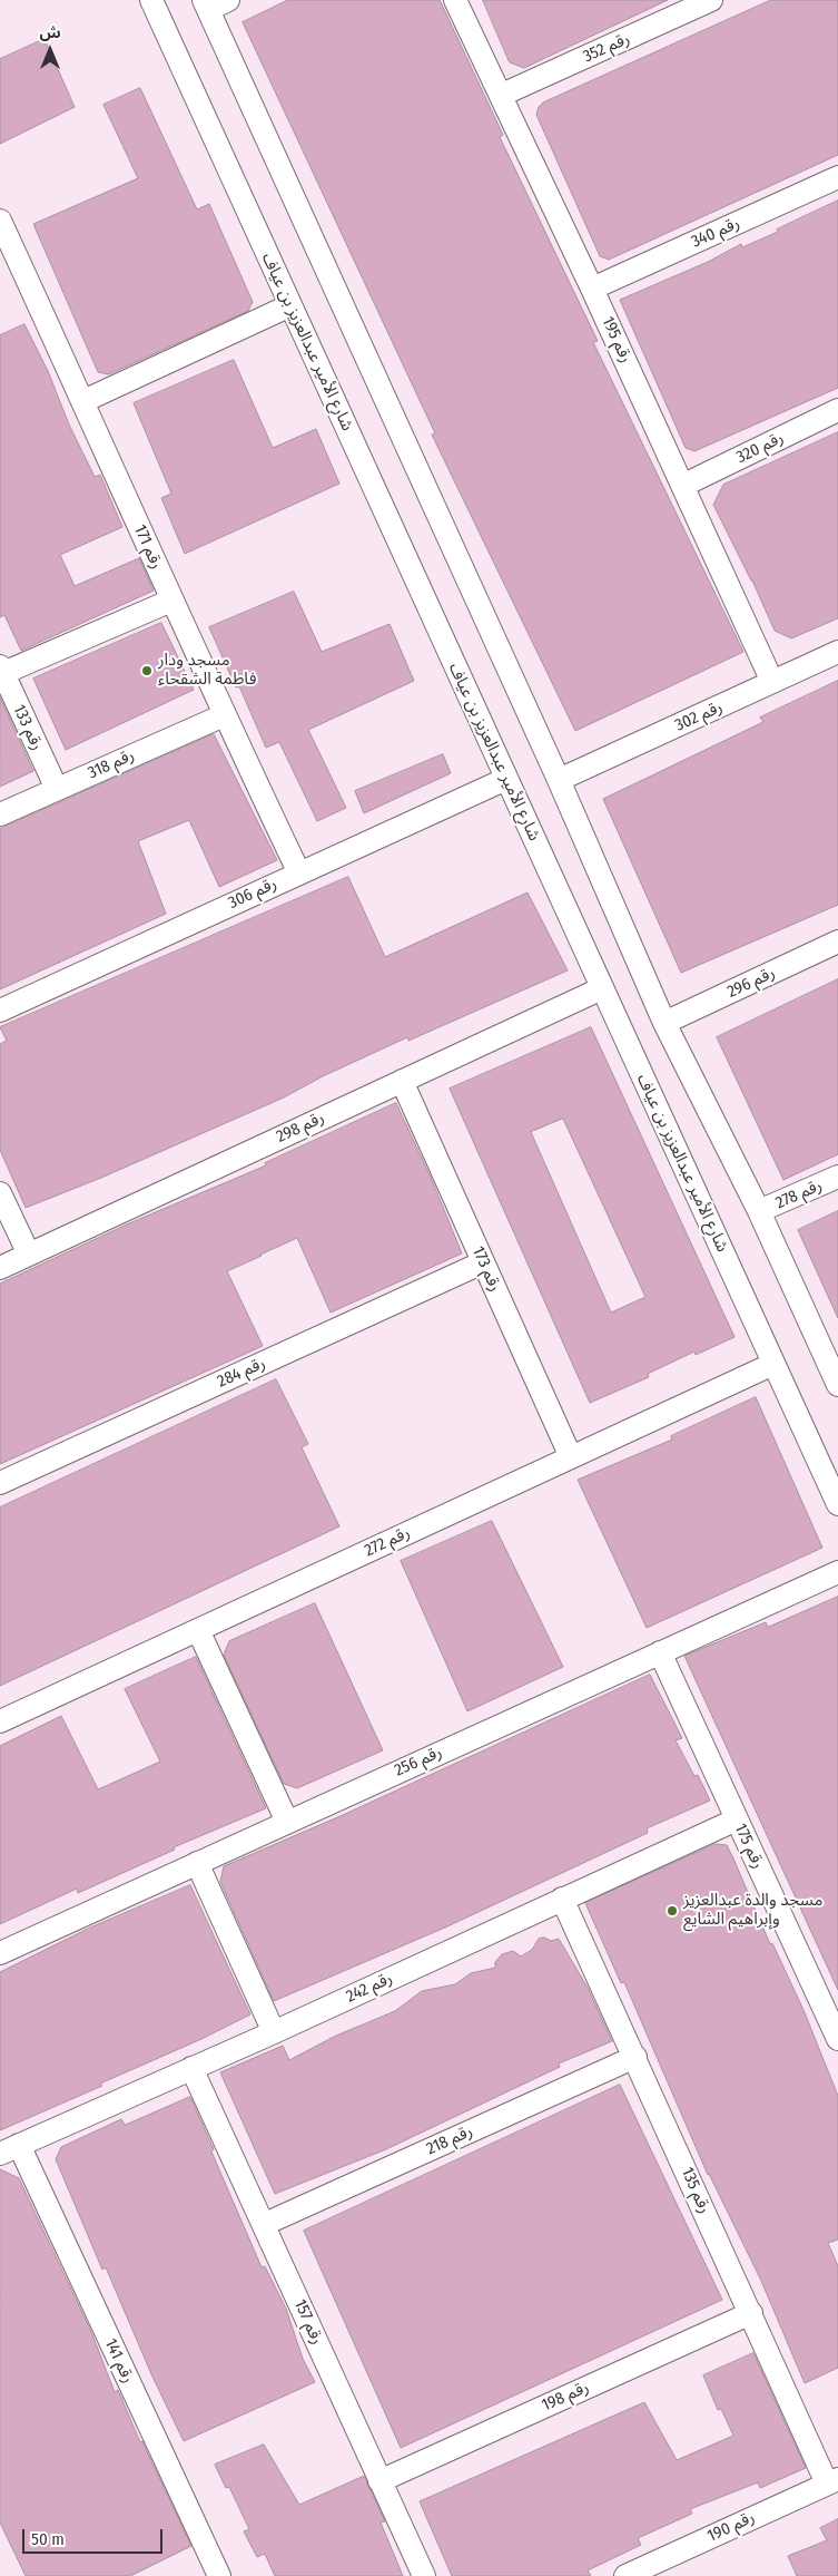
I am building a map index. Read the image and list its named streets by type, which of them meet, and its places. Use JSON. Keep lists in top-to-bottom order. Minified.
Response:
{"streets":{"street":["رقم 352","رقم 340","رقم 195","شارع الأمير عبدالعزيز بن عياف","رقم 320","رقم 171","رقم 302","رقم 133","رقم 318","رقم 306","رقم 296","رقم 298","رقم 278","رقم 173","رقم 284","رقم 272","رقم 256","رقم 175","رقم 242","رقم 218","رقم 135","رقم 157","رقم 141","رقم 198","رقم 190"]},"crossings":[["رقم 352","رقم 195"],["رقم 340","رقم 195"],["رقم 195","رقم 320"],["رقم 195","رقم 302"],["شارع الأمير عبدالعزيز بن عياف","رقم 306"],["شارع الأمير عبدالعزيز بن عياف","رقم 298"],["شارع الأمير عبدالعزيز بن عياف","رقم 272"],["رقم 171","رقم 318"],["رقم 171","رقم 306"],["رقم 133","رقم 318"],["رقم 298","رقم 173"],["رقم 173","رقم 284"],["رقم 173","رقم 272"],["رقم 256","رقم 175"],["رقم 175","رقم 242"],["رقم 242","رقم 135"],["رقم 242","رقم 157"],["رقم 242","رقم 141"],["رقم 218","رقم 135"],["رقم 218","رقم 157"],["رقم 135","رقم 198"],["رقم 135","رقم 190"],["رقم 157","رقم 198"]],"places":["مسجد ودار فاطمة الشقحاء","مسجد والدة عبدالعزيز وإبراهيم الشايع"],"scale_bar":"50 m","north":"top"}
